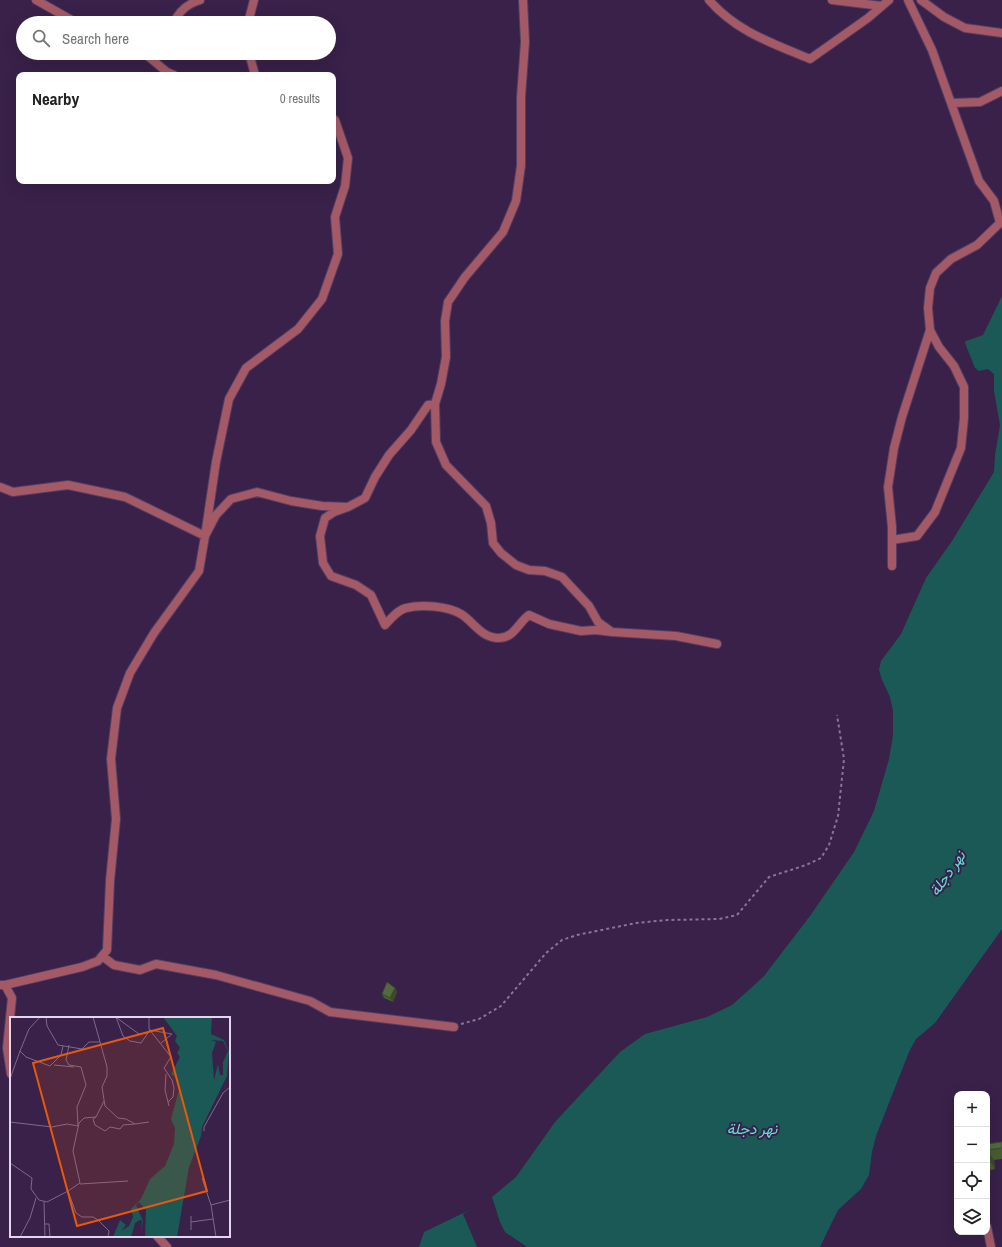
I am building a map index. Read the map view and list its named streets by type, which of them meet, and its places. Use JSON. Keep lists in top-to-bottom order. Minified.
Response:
{"water":["نهر دجلة"],"page":{"search":"Search here","heading":["Nearby","0 results"],"map_buttons":["+","−"]}}
